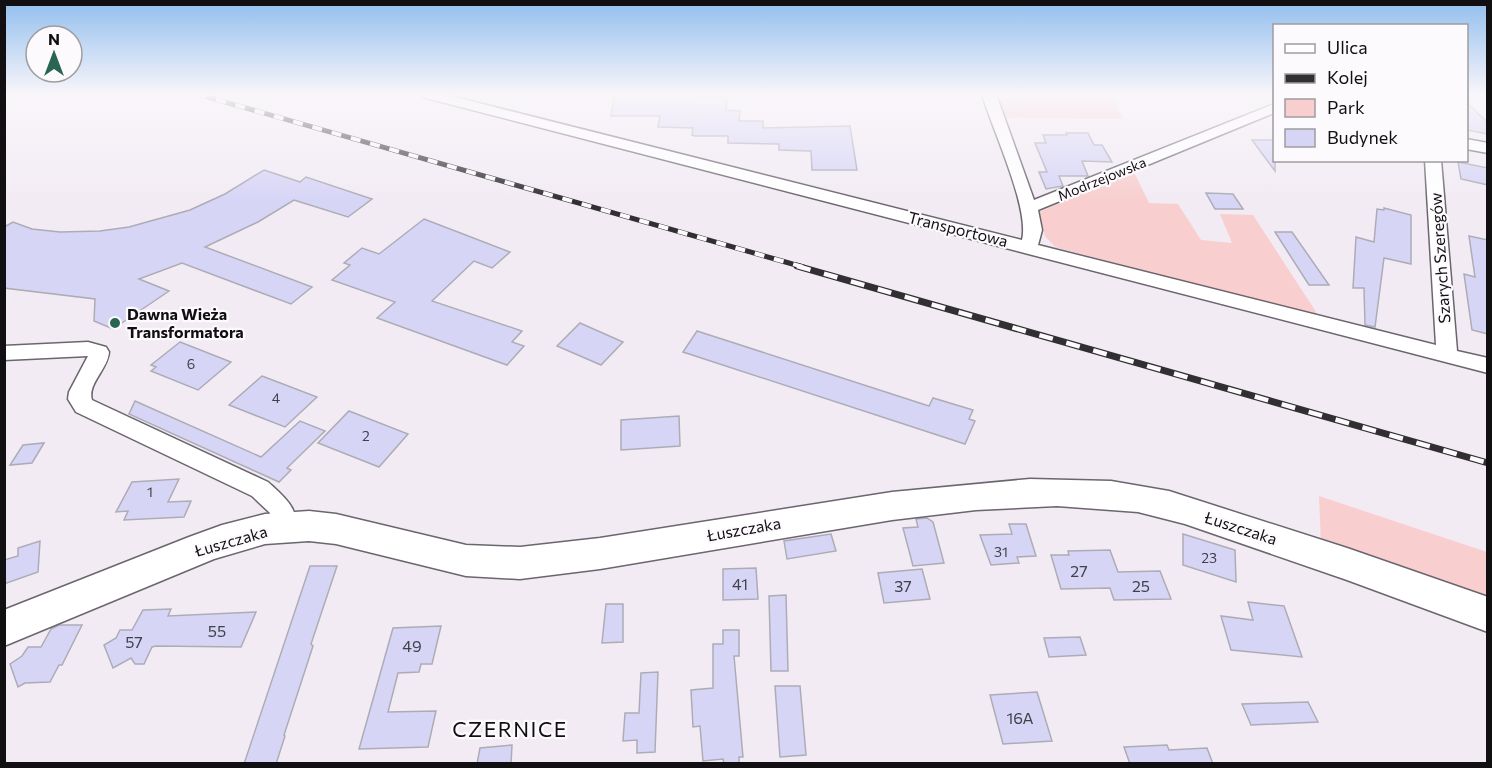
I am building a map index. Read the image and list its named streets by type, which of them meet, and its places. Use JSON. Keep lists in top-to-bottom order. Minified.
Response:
{"streets":{"street":["Modrzejowska","Transportowa","Szarych Szeregów","Łuszczaka"]},"crossings":[["Transportowa","Szarych Szeregów"]],"districts":["CZERNICE"],"places":["Dawna Wieża Transformatora"],"house_numbers":["6","4","2","1","31","23","27","41","37","25","55","57","49","16A"],"legend":["Ulica","Kolej","Park","Budynek"],"north":"top"}
